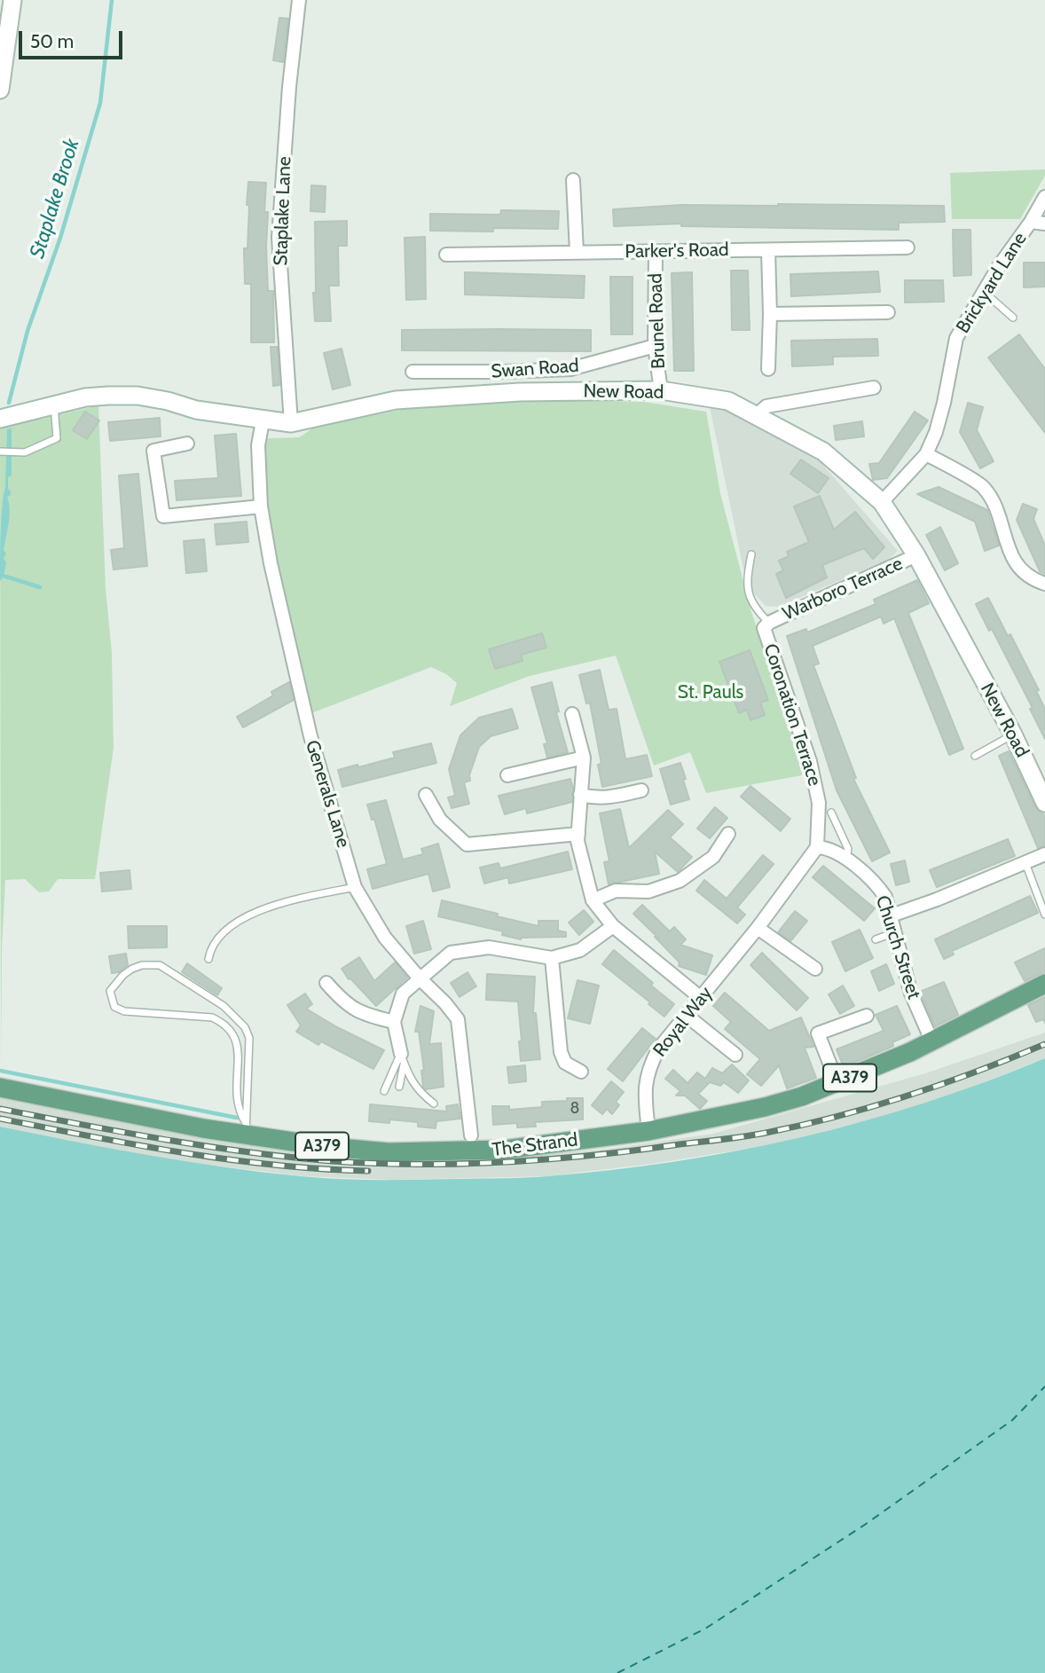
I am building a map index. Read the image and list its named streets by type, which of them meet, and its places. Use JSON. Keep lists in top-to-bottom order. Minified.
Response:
{"streets":{"main road":["A379","The Strand"],"street":["Staplake Lane","Parker's Road","Brickyard Lane","Brunel Road","Swan Road","New Road","Warboro Terrace","Coronation Terrace","Generals Lane","Church Street","Royal Way"]},"crossings":[["Staplake Lane","New Road"],["Parker's Road","Brunel Road"],["Brickyard Lane","New Road"],["Brunel Road","Swan Road"],["Brunel Road","New Road"],["New Road","Warboro Terrace"],["New Road","Generals Lane"],["Warboro Terrace","Coronation Terrace"],["Coronation Terrace","Church Street"],["Coronation Terrace","Royal Way"],["Church Street","Royal Way"],["Church Street","The Strand"],["Royal Way","The Strand"]],"water":["Staplake Brook"],"parks":["St. Pauls"],"house_numbers":["8"],"scale_bar":"50 m"}
